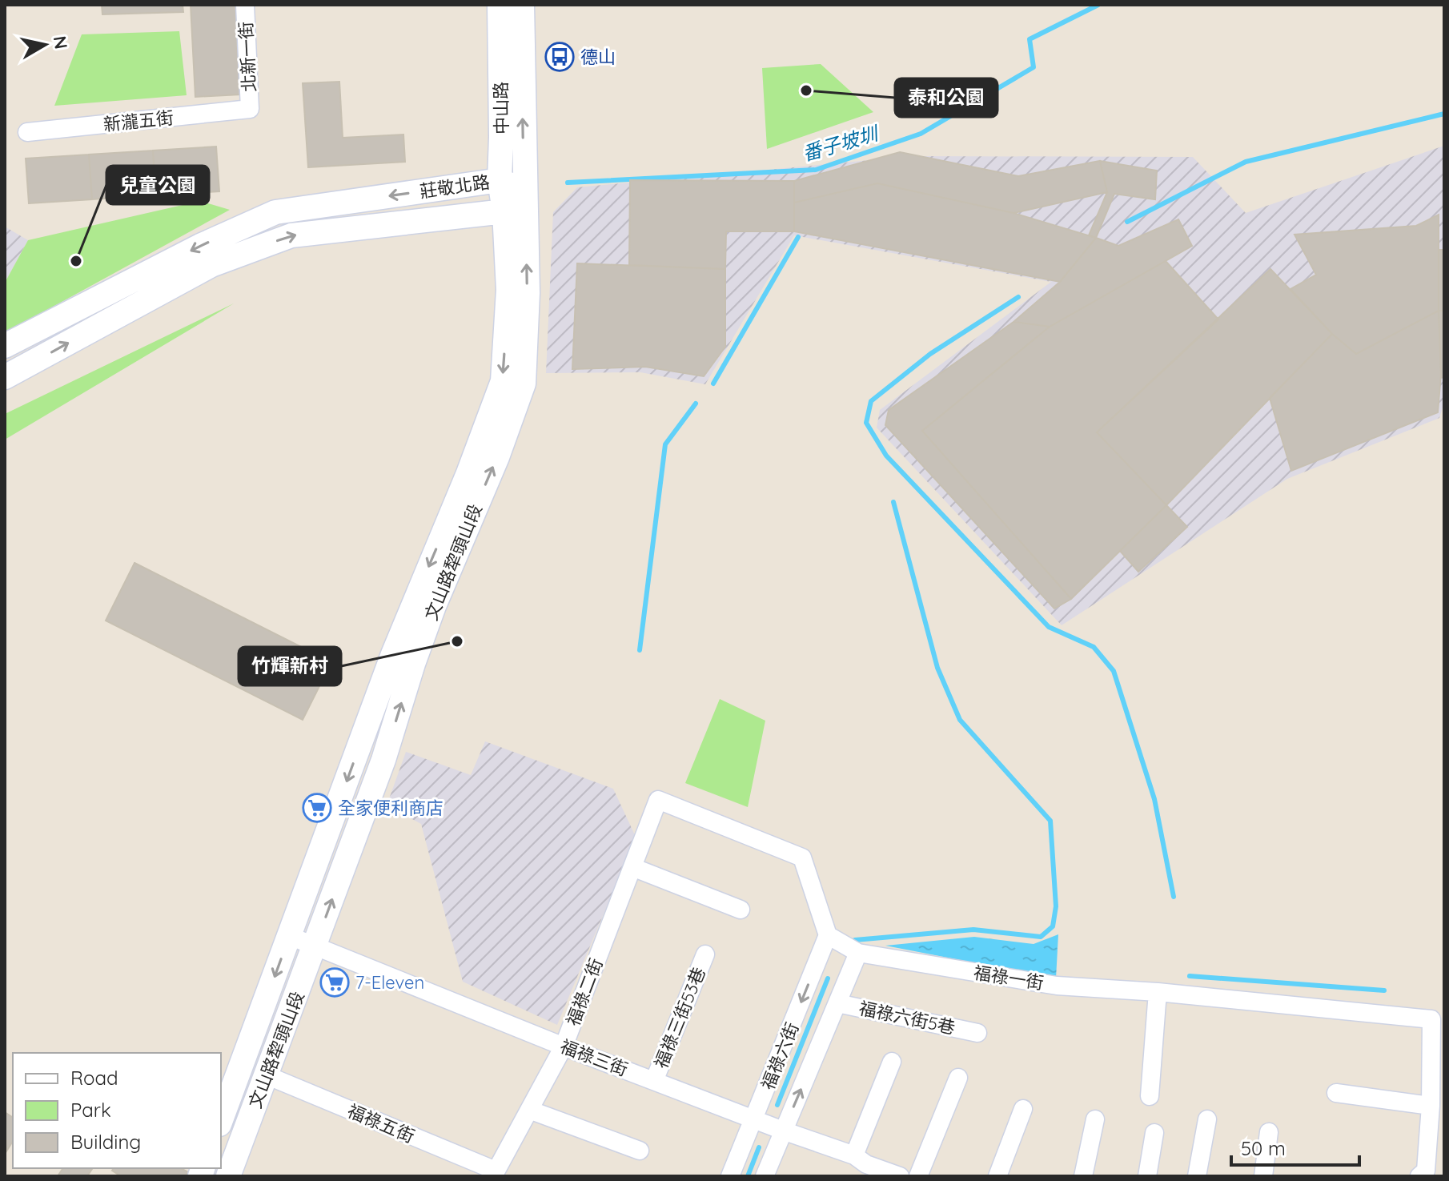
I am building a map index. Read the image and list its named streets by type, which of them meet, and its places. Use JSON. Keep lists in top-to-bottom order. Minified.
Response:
{"streets":{"main road":["中山路","莊敬北路","文山路犂頭山段"],"street":["北新一街","新瀧五街","福祿一街","福祿二街","福祿三街53巷","福祿六街5巷","福祿六街","福祿三街","福祿五街"]},"crossings":[["北新一街","新瀧五街"],["中山路","莊敬北路"],["中山路","文山路犂頭山段"],["莊敬北路","文山路犂頭山段"],["文山路犂頭山段","福祿三街"],["文山路犂頭山段","福祿五街"],["福祿一街","福祿二街"],["福祿一街","福祿六街"],["福祿二街","福祿六街"],["福祿二街","福祿三街"],["福祿二街","福祿五街"],["福祿三街53巷","福祿三街"],["福祿六街5巷","福祿六街"],["福祿六街","福祿三街"]],"water":["番子坡圳"],"places":{"bus stop":["德山"],"other":["泰和公園","兒童公園","竹輝新村"],"supermarket":["全家便利商店","7-Eleven"]},"legend":["Road","Park","Building"],"scale_bar":"50 m","north":"right"}
